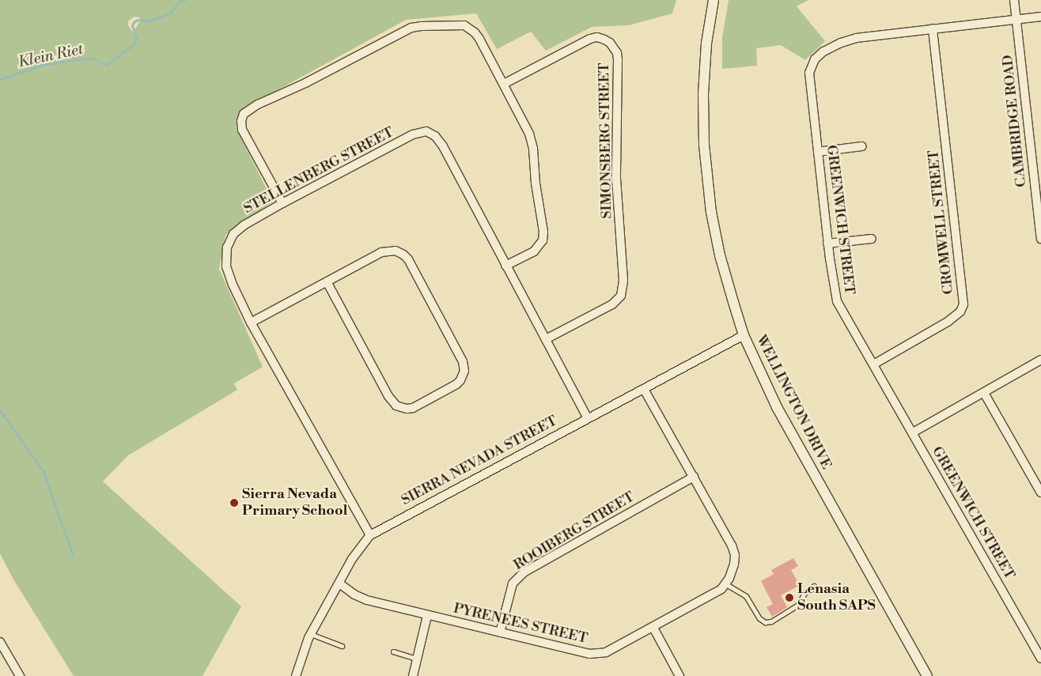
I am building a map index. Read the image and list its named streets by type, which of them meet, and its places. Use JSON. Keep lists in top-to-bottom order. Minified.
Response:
{"streets":{"street":["CAMBRIDGE ROAD","SIMONSBERG STREET","STELLENBERG STREET","GREENWICH STREET","CROMWELL STREET","WELLINGTON DRIVE","SIERRA NEVADA STREET","ROOIBERG STREET","PYRENEES STREET"]},"crossings":[["CAMBRIDGE ROAD","GREENWICH STREET"],["SIMONSBERG STREET","STELLENBERG STREET"],["STELLENBERG STREET","SIERRA NEVADA STREET"],["GREENWICH STREET","CROMWELL STREET"],["WELLINGTON DRIVE","SIERRA NEVADA STREET"],["SIERRA NEVADA STREET","PYRENEES STREET"],["ROOIBERG STREET","PYRENEES STREET"]],"water":["Klein Riet"],"places":["Sierra Nevada Primary School","Lenasia South SAPS"]}
